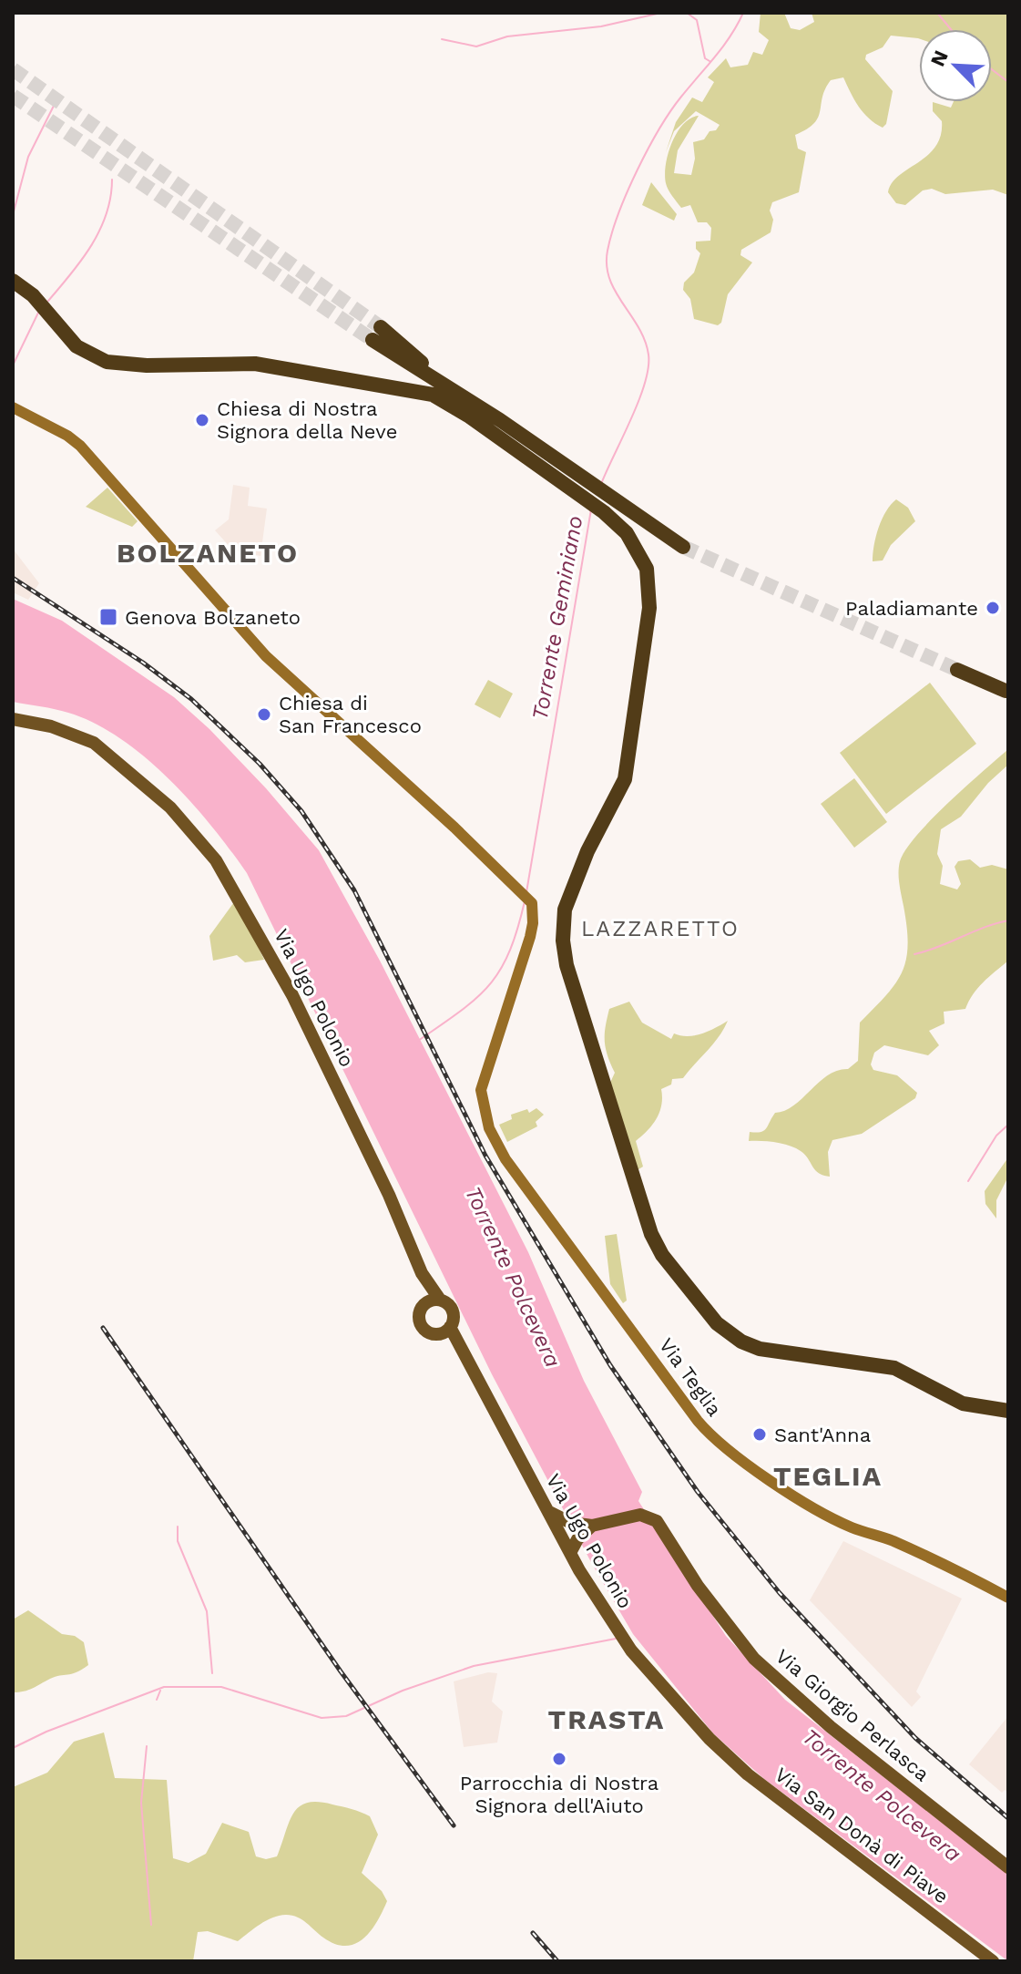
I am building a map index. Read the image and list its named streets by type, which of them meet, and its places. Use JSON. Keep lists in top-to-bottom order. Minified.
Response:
{"streets":{"main road":["Via Ugo Polonio","Via Teglia","Via Giorgio Perlasca","Via San Donà di Piave"]},"crossings":[["Via Ugo Polonio","Via Giorgio Perlasca"],["Via Ugo Polonio","Via San Donà di Piave"]],"districts":["BOLZANETO","LAZZARETTO","TEGLIA","TRASTA"],"water":["Torrente Geminiano","Torrente Polcevera"],"places":{"other":["Chiesa di Nostra Signora della Neve","Paladiamante","Chiesa di San Francesco","Sant'Anna","Parrocchia di Nostra Signora dell'Aiuto"],"transit":["Genova Bolzaneto"]},"north":"top left"}
